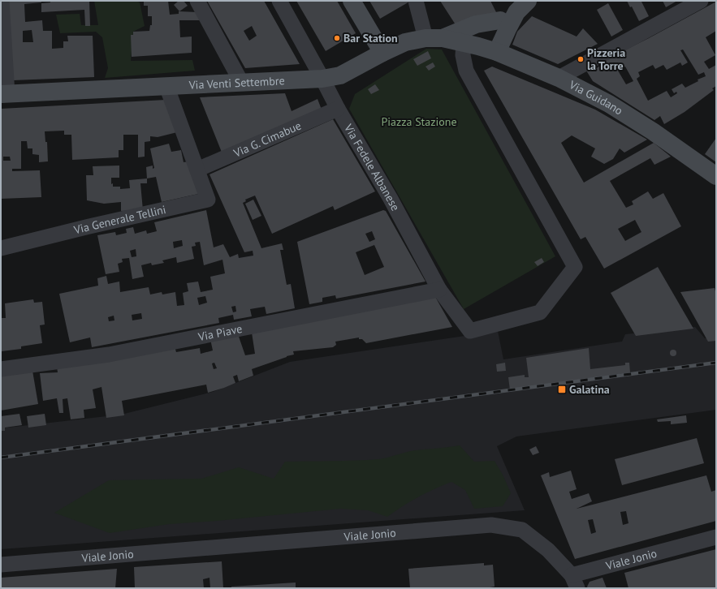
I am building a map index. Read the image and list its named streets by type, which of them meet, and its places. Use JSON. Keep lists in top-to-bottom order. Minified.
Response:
{"streets":{"main road":["Via Venti Settembre","Via Guidano"],"street":["Via G. Cimabue","Via Fedele Albanese","Via Generale Tellini","Via Piave","Viale Jonio"]},"crossings":[["Via Venti Settembre","Via Guidano"],["Via Venti Settembre","Via Fedele Albanese"],["Via Guidano","Via Fedele Albanese"],["Via G. Cimabue","Via Fedele Albanese"],["Via G. Cimabue","Via Generale Tellini"],["Via Fedele Albanese","Via Piave"]],"parks":["Piazza Stazione"],"places":{"other":["Bar Station","Pizzeria la Torre"],"transit":["Galatina"]}}
